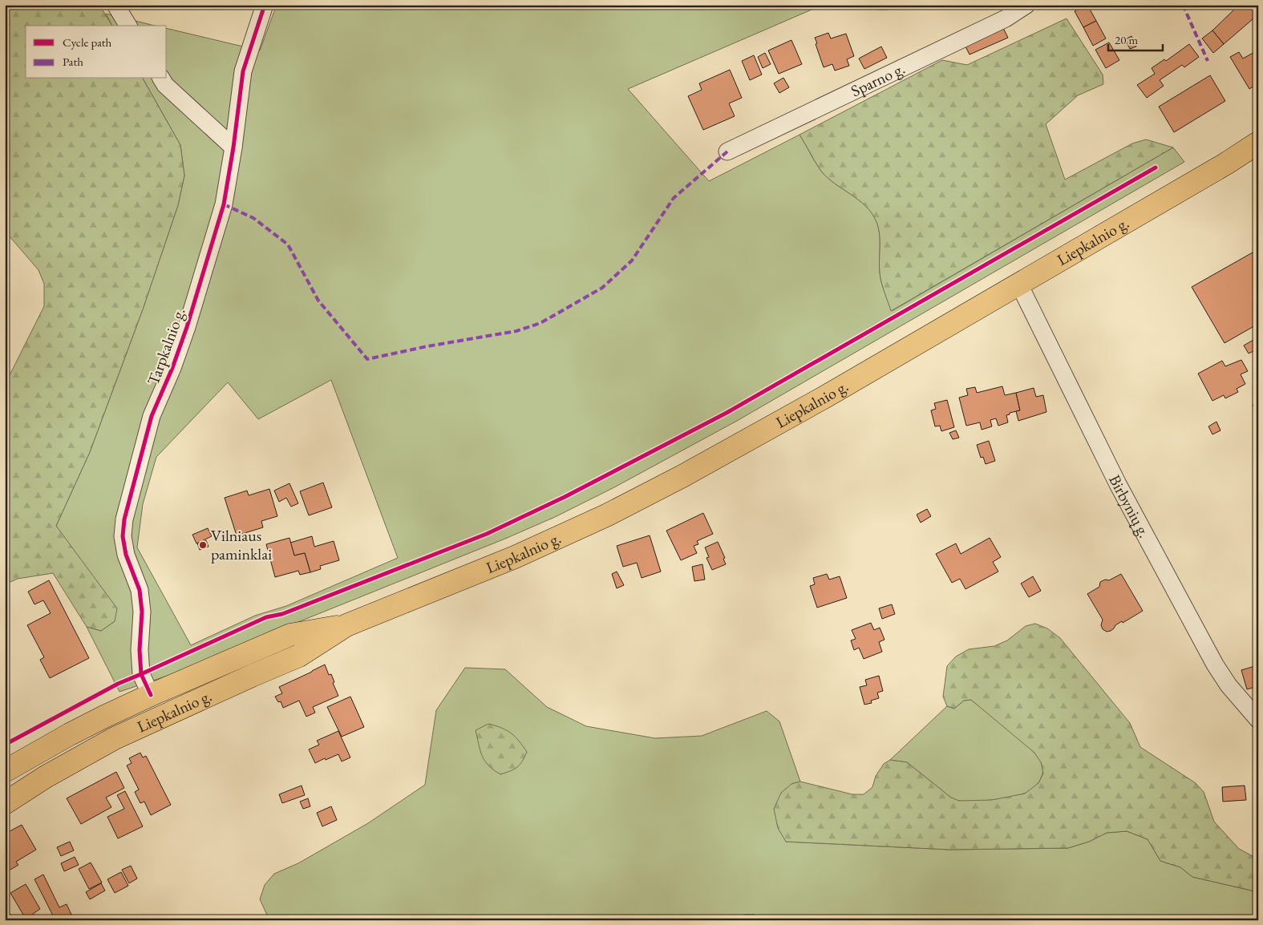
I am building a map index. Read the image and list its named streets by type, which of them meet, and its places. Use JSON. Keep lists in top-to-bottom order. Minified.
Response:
{"streets":{"main road":["Liepkalnio g."],"street":["Sparno g.","Tarpkalnio g.","Birbynių g."]},"crossings":[["Liepkalnio g.","Tarpkalnio g."],["Liepkalnio g.","Birbynių g."]],"places":["Vilniaus paminklai"],"legend":["Cycle path","Path"],"scale_bar":"20 m"}
